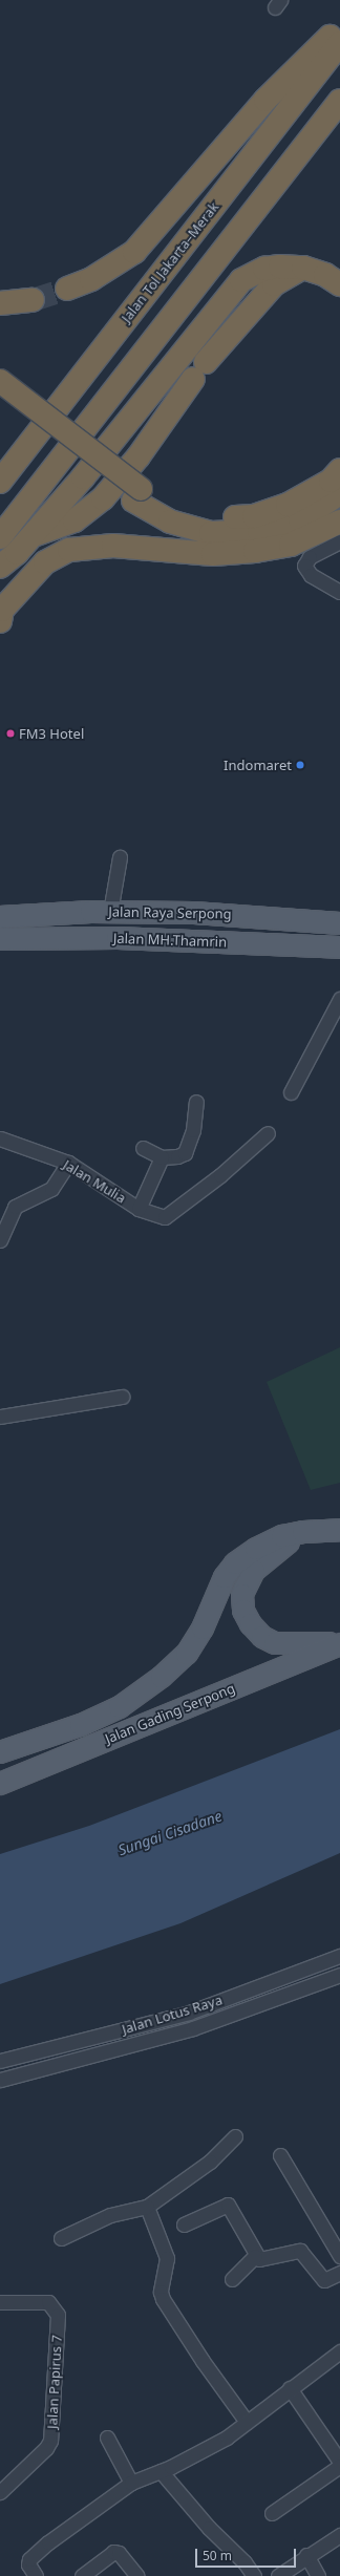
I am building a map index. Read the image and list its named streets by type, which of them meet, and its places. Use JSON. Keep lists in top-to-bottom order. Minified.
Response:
{"streets":{"highway":["Jalan Tol Jakarta–Merak"],"main road":["Jalan Raya Serpong","Jalan MH.Thamrin","Jalan Gading Serpong"],"street":["Jalan Mulia","Jalan Lotus Raya","Jalan Papirus 7"]},"water":["Sungai Cisadane"],"places":["FM3 Hotel","Indomaret"],"scale_bar":"50 m"}
